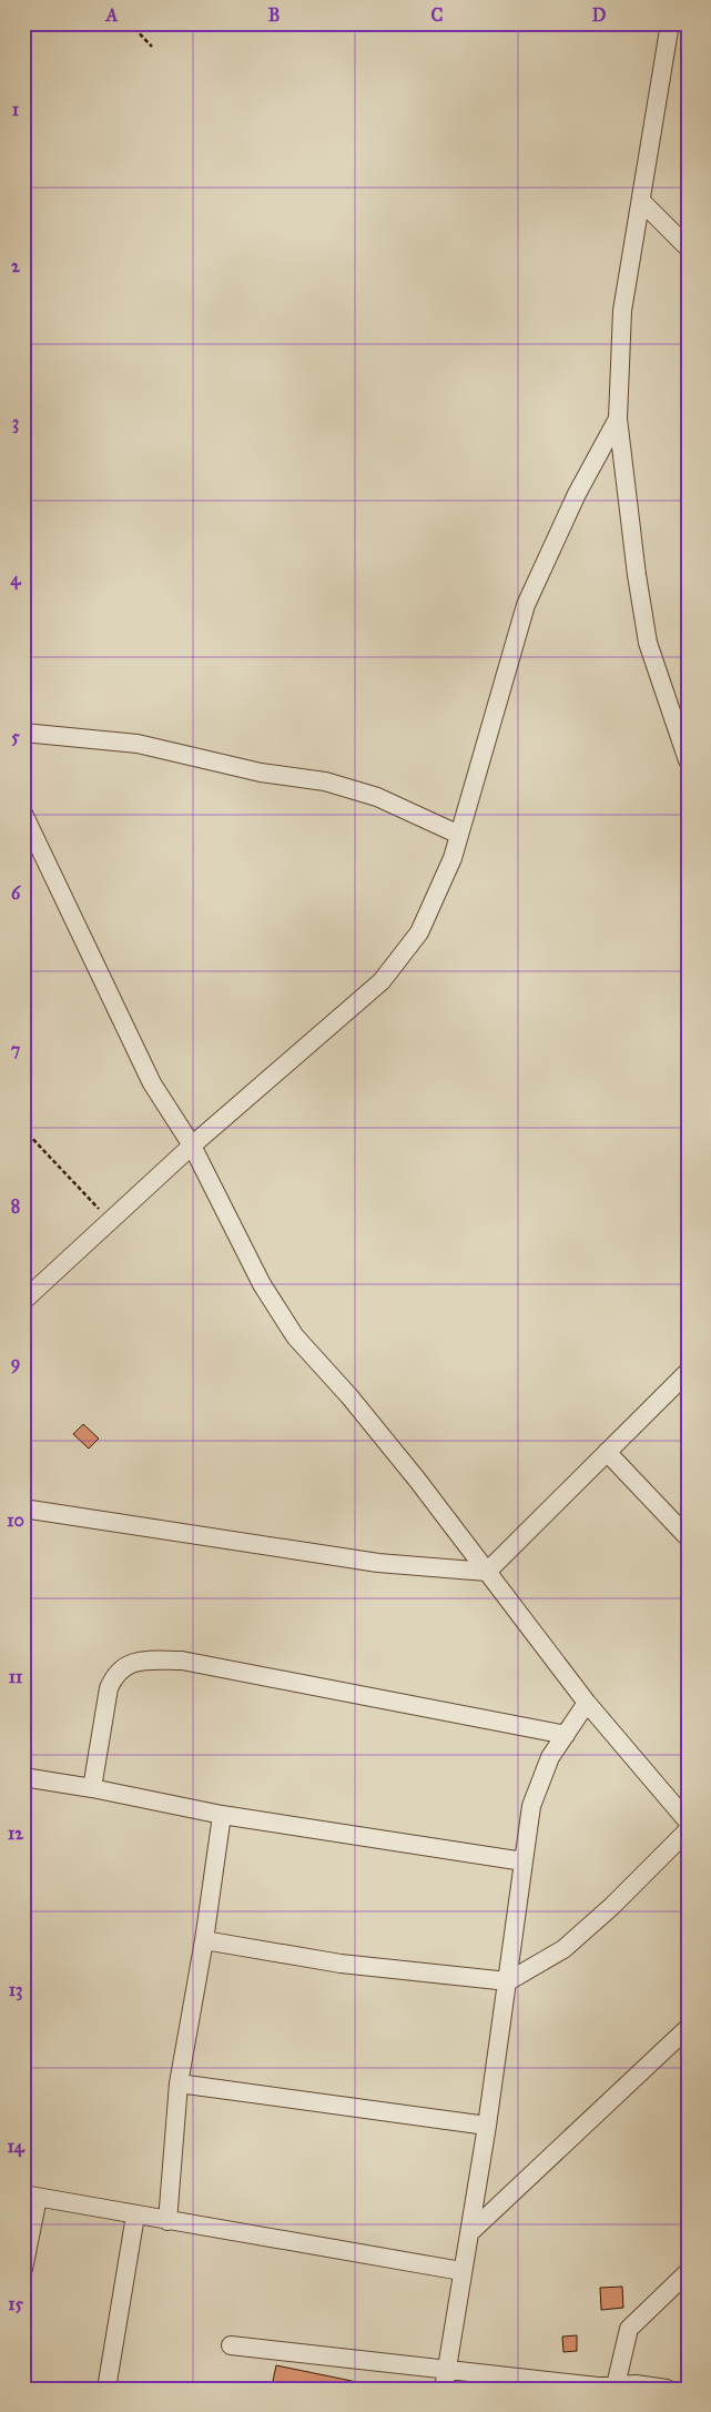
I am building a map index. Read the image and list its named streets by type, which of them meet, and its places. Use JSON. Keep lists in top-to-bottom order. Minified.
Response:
{"grid":{"columns":["A","B","C","D"],"rows":["1","2","3","4","5","6","7","8","9","10","11","12","13","14","15"]}}
